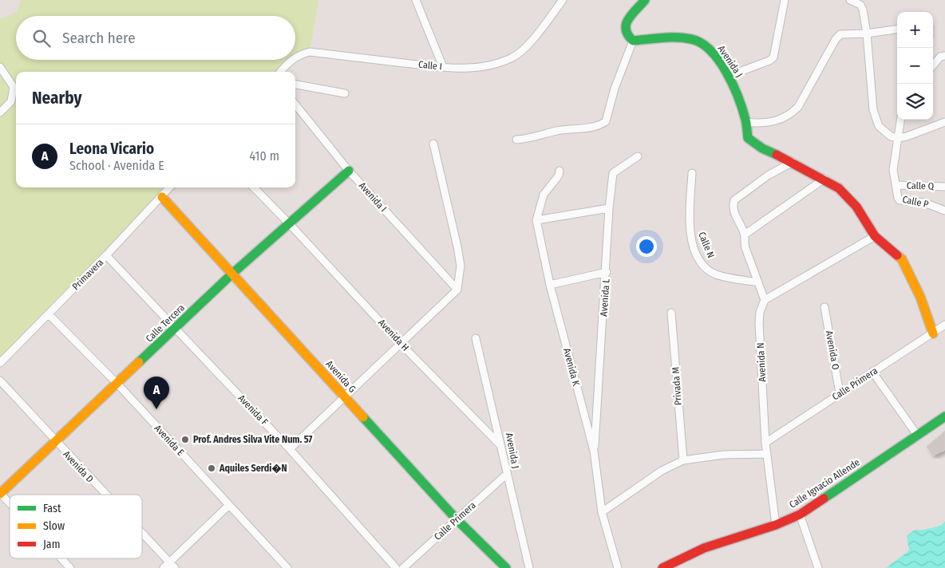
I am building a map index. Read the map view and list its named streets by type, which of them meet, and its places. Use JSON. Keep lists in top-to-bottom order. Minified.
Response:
{"streets":{"street":["Avenida J","Calle I","Calle Q","Avenida I","Calle P","Calle N","Primavera","Avenida L","Calle Tercera","Avenida H","Avenida O","Avenida N","Avenida K","Avenida G","Calle Primera","Privada M","Avenida F","Avenida E","Avenida D","Calle Ignacio Allende"]},"crossings":[["Avenida J","Avenida H"],["Avenida J","Calle Primera"],["Calle Q","Calle P"],["Avenida I","Calle Tercera"],["Primavera","Avenida G"],["Primavera","Avenida F"],["Primavera","Avenida E"],["Avenida L","Avenida K"],["Calle Tercera","Avenida H"],["Calle Tercera","Avenida G"],["Calle Tercera","Avenida F"],["Calle Tercera","Avenida E"],["Calle Tercera","Avenida D"],["Avenida O","Calle Primera"],["Avenida N","Calle Primera"],["Avenida N","Calle Ignacio Allende"],["Avenida G","Calle Primera"]],"places":["Prof. Andres Silva Vite Num. 57","Aquiles Serdi�N"],"legend":["Fast","Slow","Jam"],"page":{"map_buttons":["+","−"],"search":"Search here","heading":"Nearby","list":[{"mark":"A","name":"Leona Vicario","note":"School · Avenida E","value":"410 m"}],"pins":"A"}}
